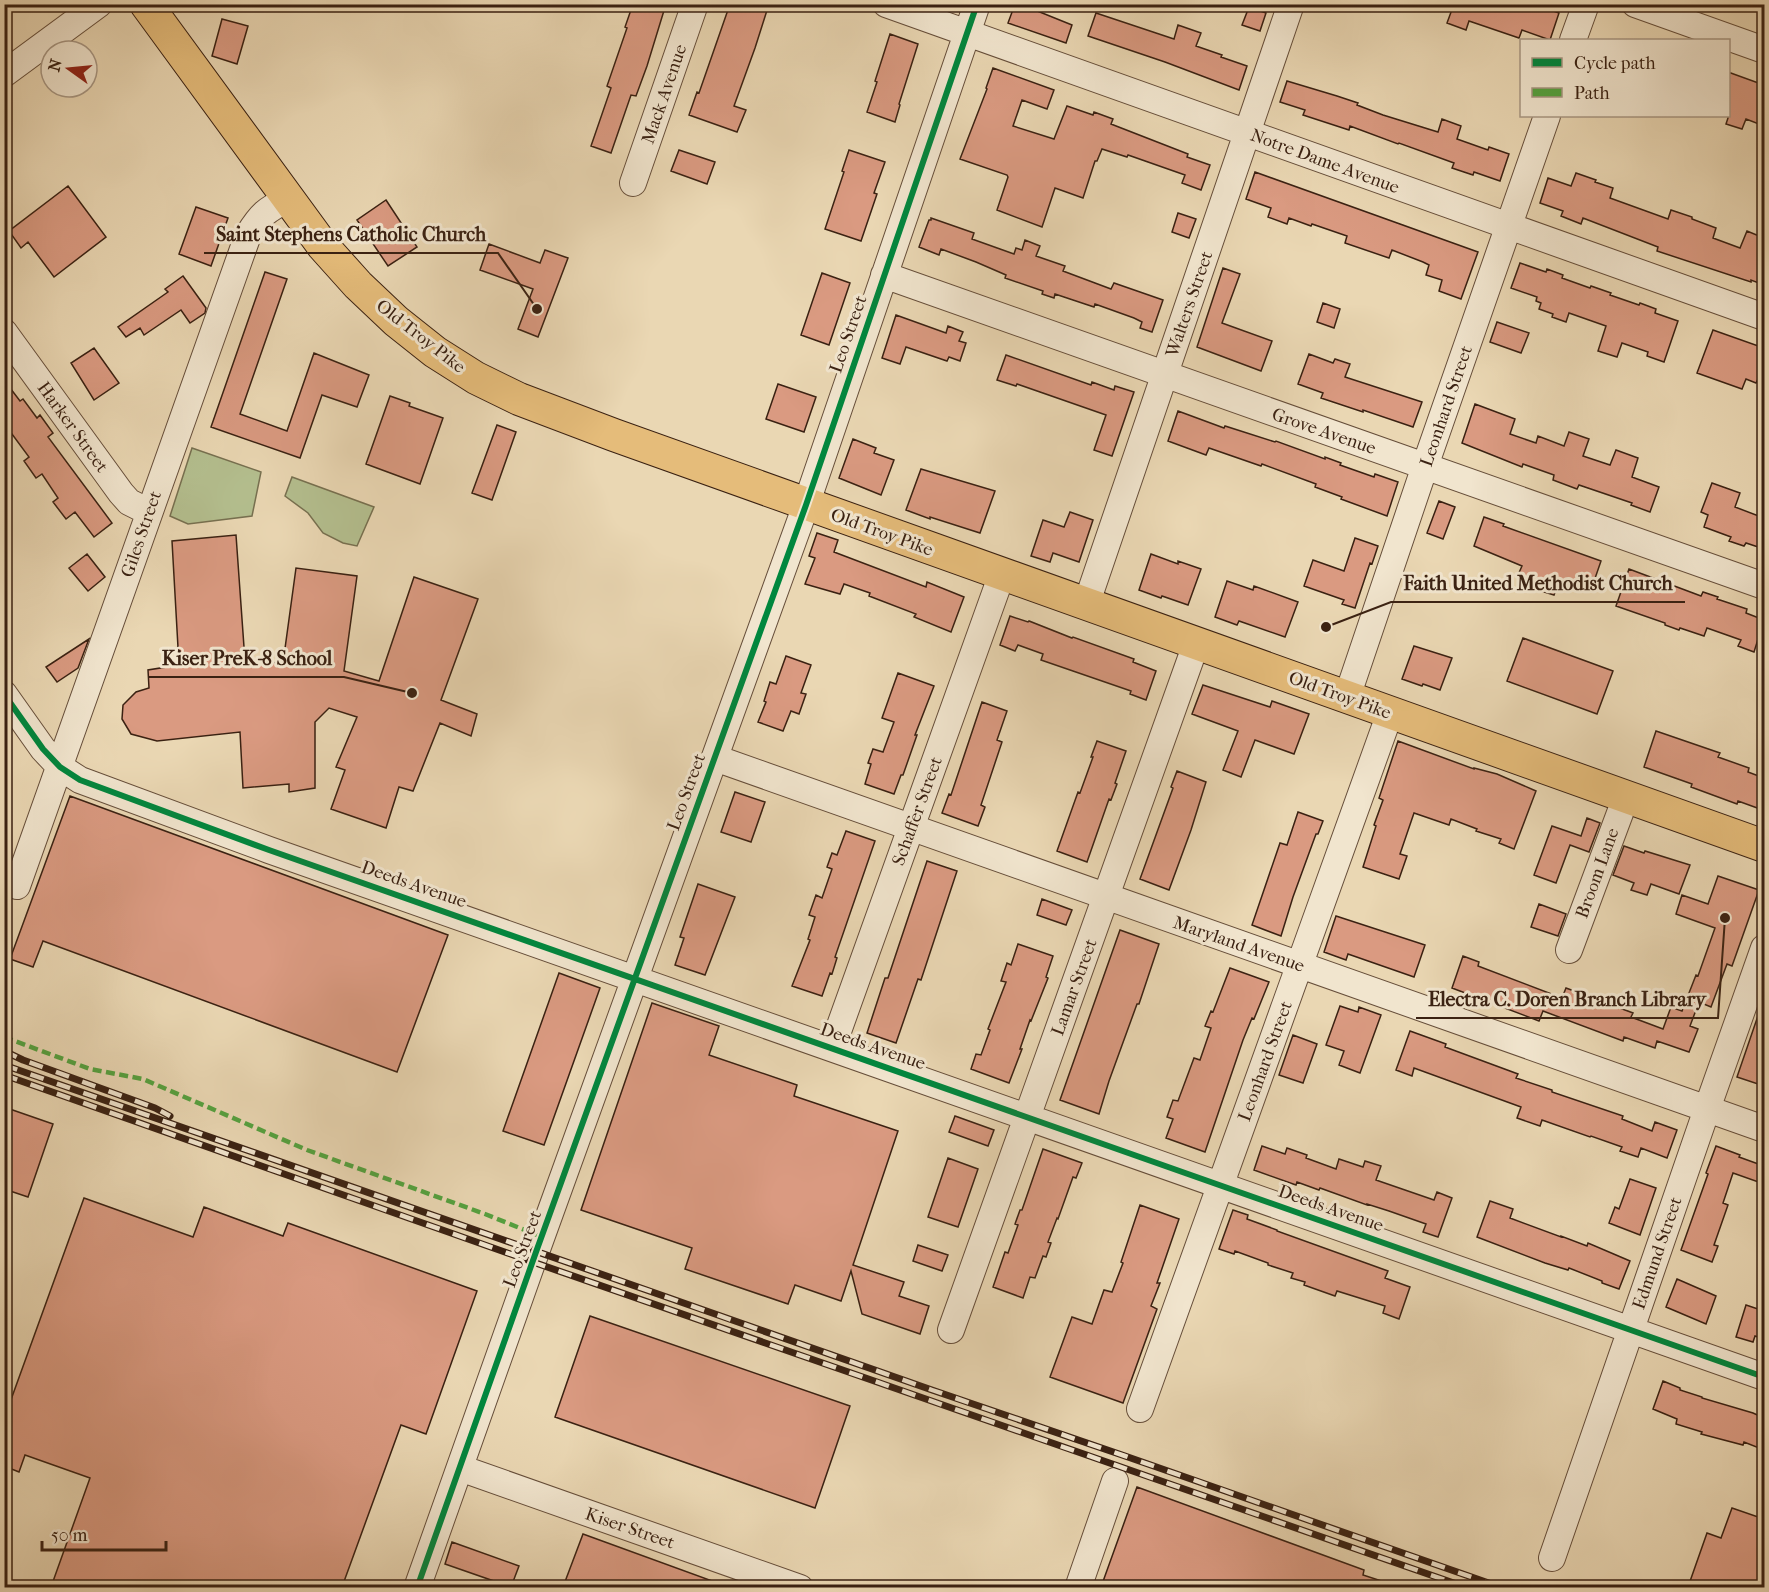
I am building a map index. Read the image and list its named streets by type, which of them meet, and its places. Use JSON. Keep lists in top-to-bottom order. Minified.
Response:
{"streets":{"main road":["Old Troy Pike"],"street":["Mack Avenue","Notre Dame Avenue","Walters Street","Leo Street","Leonhard Street","Harker Street","Grove Avenue","Giles Street","Schaffer Street","Broom Lane","Deeds Avenue","Maryland Avenue","Lamar Street","Edmund Street","Kiser Street"]},"crossings":[["Notre Dame Avenue","Walters Street"],["Notre Dame Avenue","Leo Street"],["Notre Dame Avenue","Leonhard Street"],["Walters Street","Old Troy Pike"],["Walters Street","Grove Avenue"],["Leo Street","Old Troy Pike"],["Leo Street","Grove Avenue"],["Leo Street","Deeds Avenue"],["Leo Street","Maryland Avenue"],["Leo Street","Kiser Street"],["Old Troy Pike","Leonhard Street"],["Old Troy Pike","Giles Street"],["Old Troy Pike","Schaffer Street"],["Old Troy Pike","Broom Lane"],["Old Troy Pike","Lamar Street"],["Leonhard Street","Grove Avenue"],["Leonhard Street","Deeds Avenue"],["Leonhard Street","Maryland Avenue"],["Harker Street","Giles Street"],["Giles Street","Deeds Avenue"],["Schaffer Street","Deeds Avenue"],["Schaffer Street","Maryland Avenue"],["Deeds Avenue","Lamar Street"],["Deeds Avenue","Edmund Street"],["Maryland Avenue","Lamar Street"],["Maryland Avenue","Edmund Street"]],"places":["Saint Stephens Catholic Church","Faith United Methodist Church","Kiser PreK-8 School","Electra C. Doren Branch Library"],"legend":["Cycle path","Path"],"scale_bar":"50 m","north":"left"}
